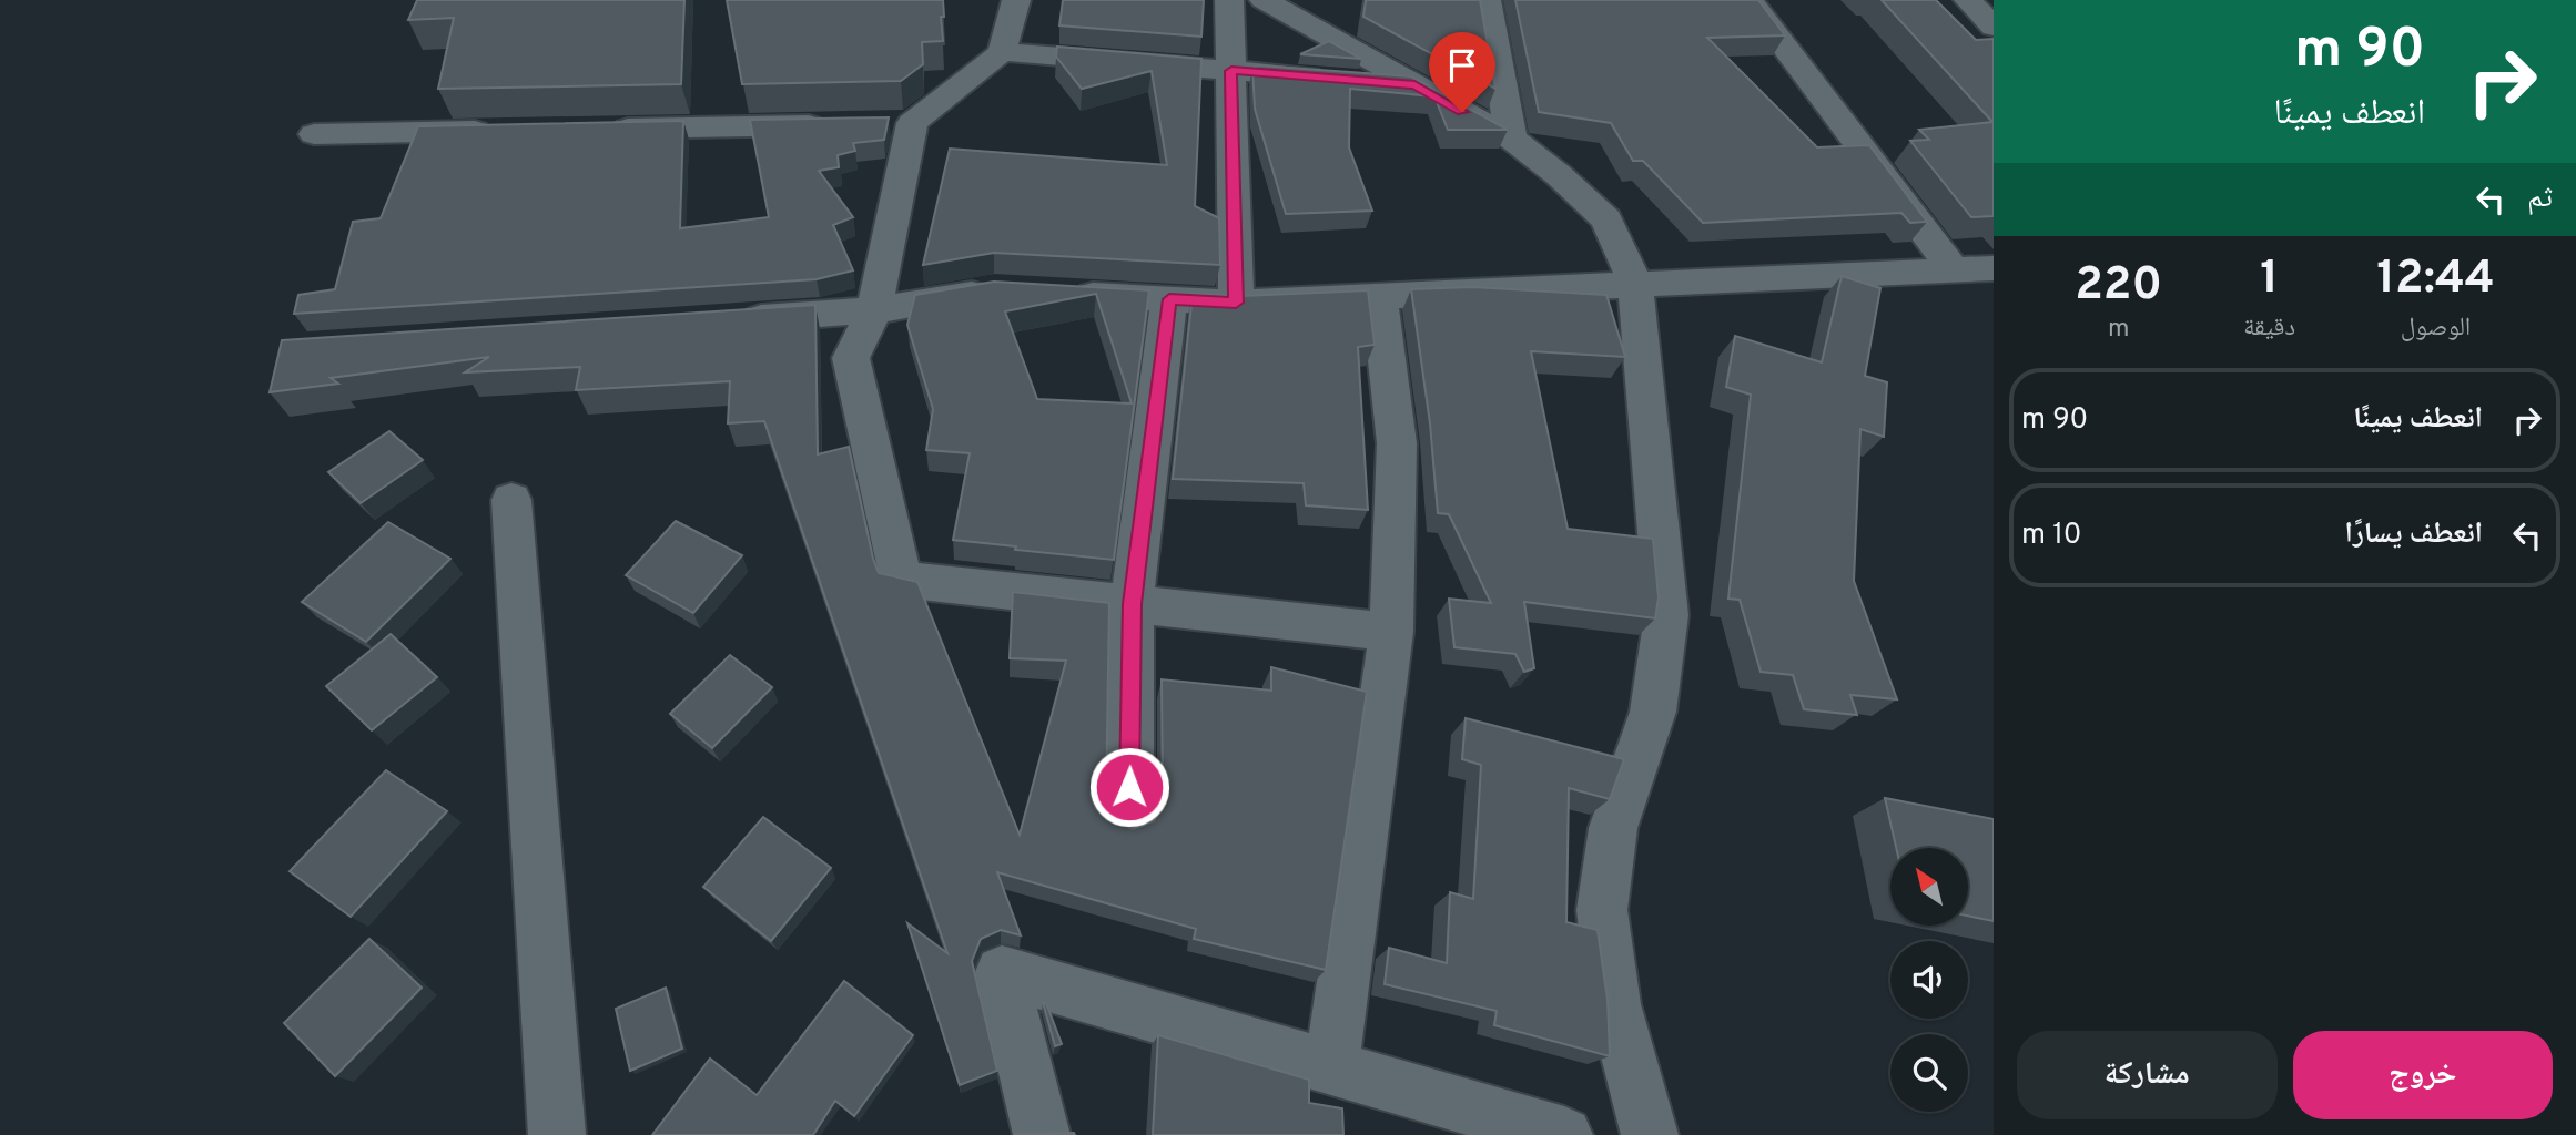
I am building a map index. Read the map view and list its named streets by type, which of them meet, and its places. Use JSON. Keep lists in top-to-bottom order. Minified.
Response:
{"north":"top left","page":{"turn":["90 m","انعطف يمينًا"],"then":"ثم","eta":["12:44","الوصول","1","دقيقة","220","m"],"list":[{"name":"انعطف يمينًا","value":"90 m"},{"name":"انعطف يسارًا","value":"10 m"}],"buttons":["خروج","مشاركة"]}}
